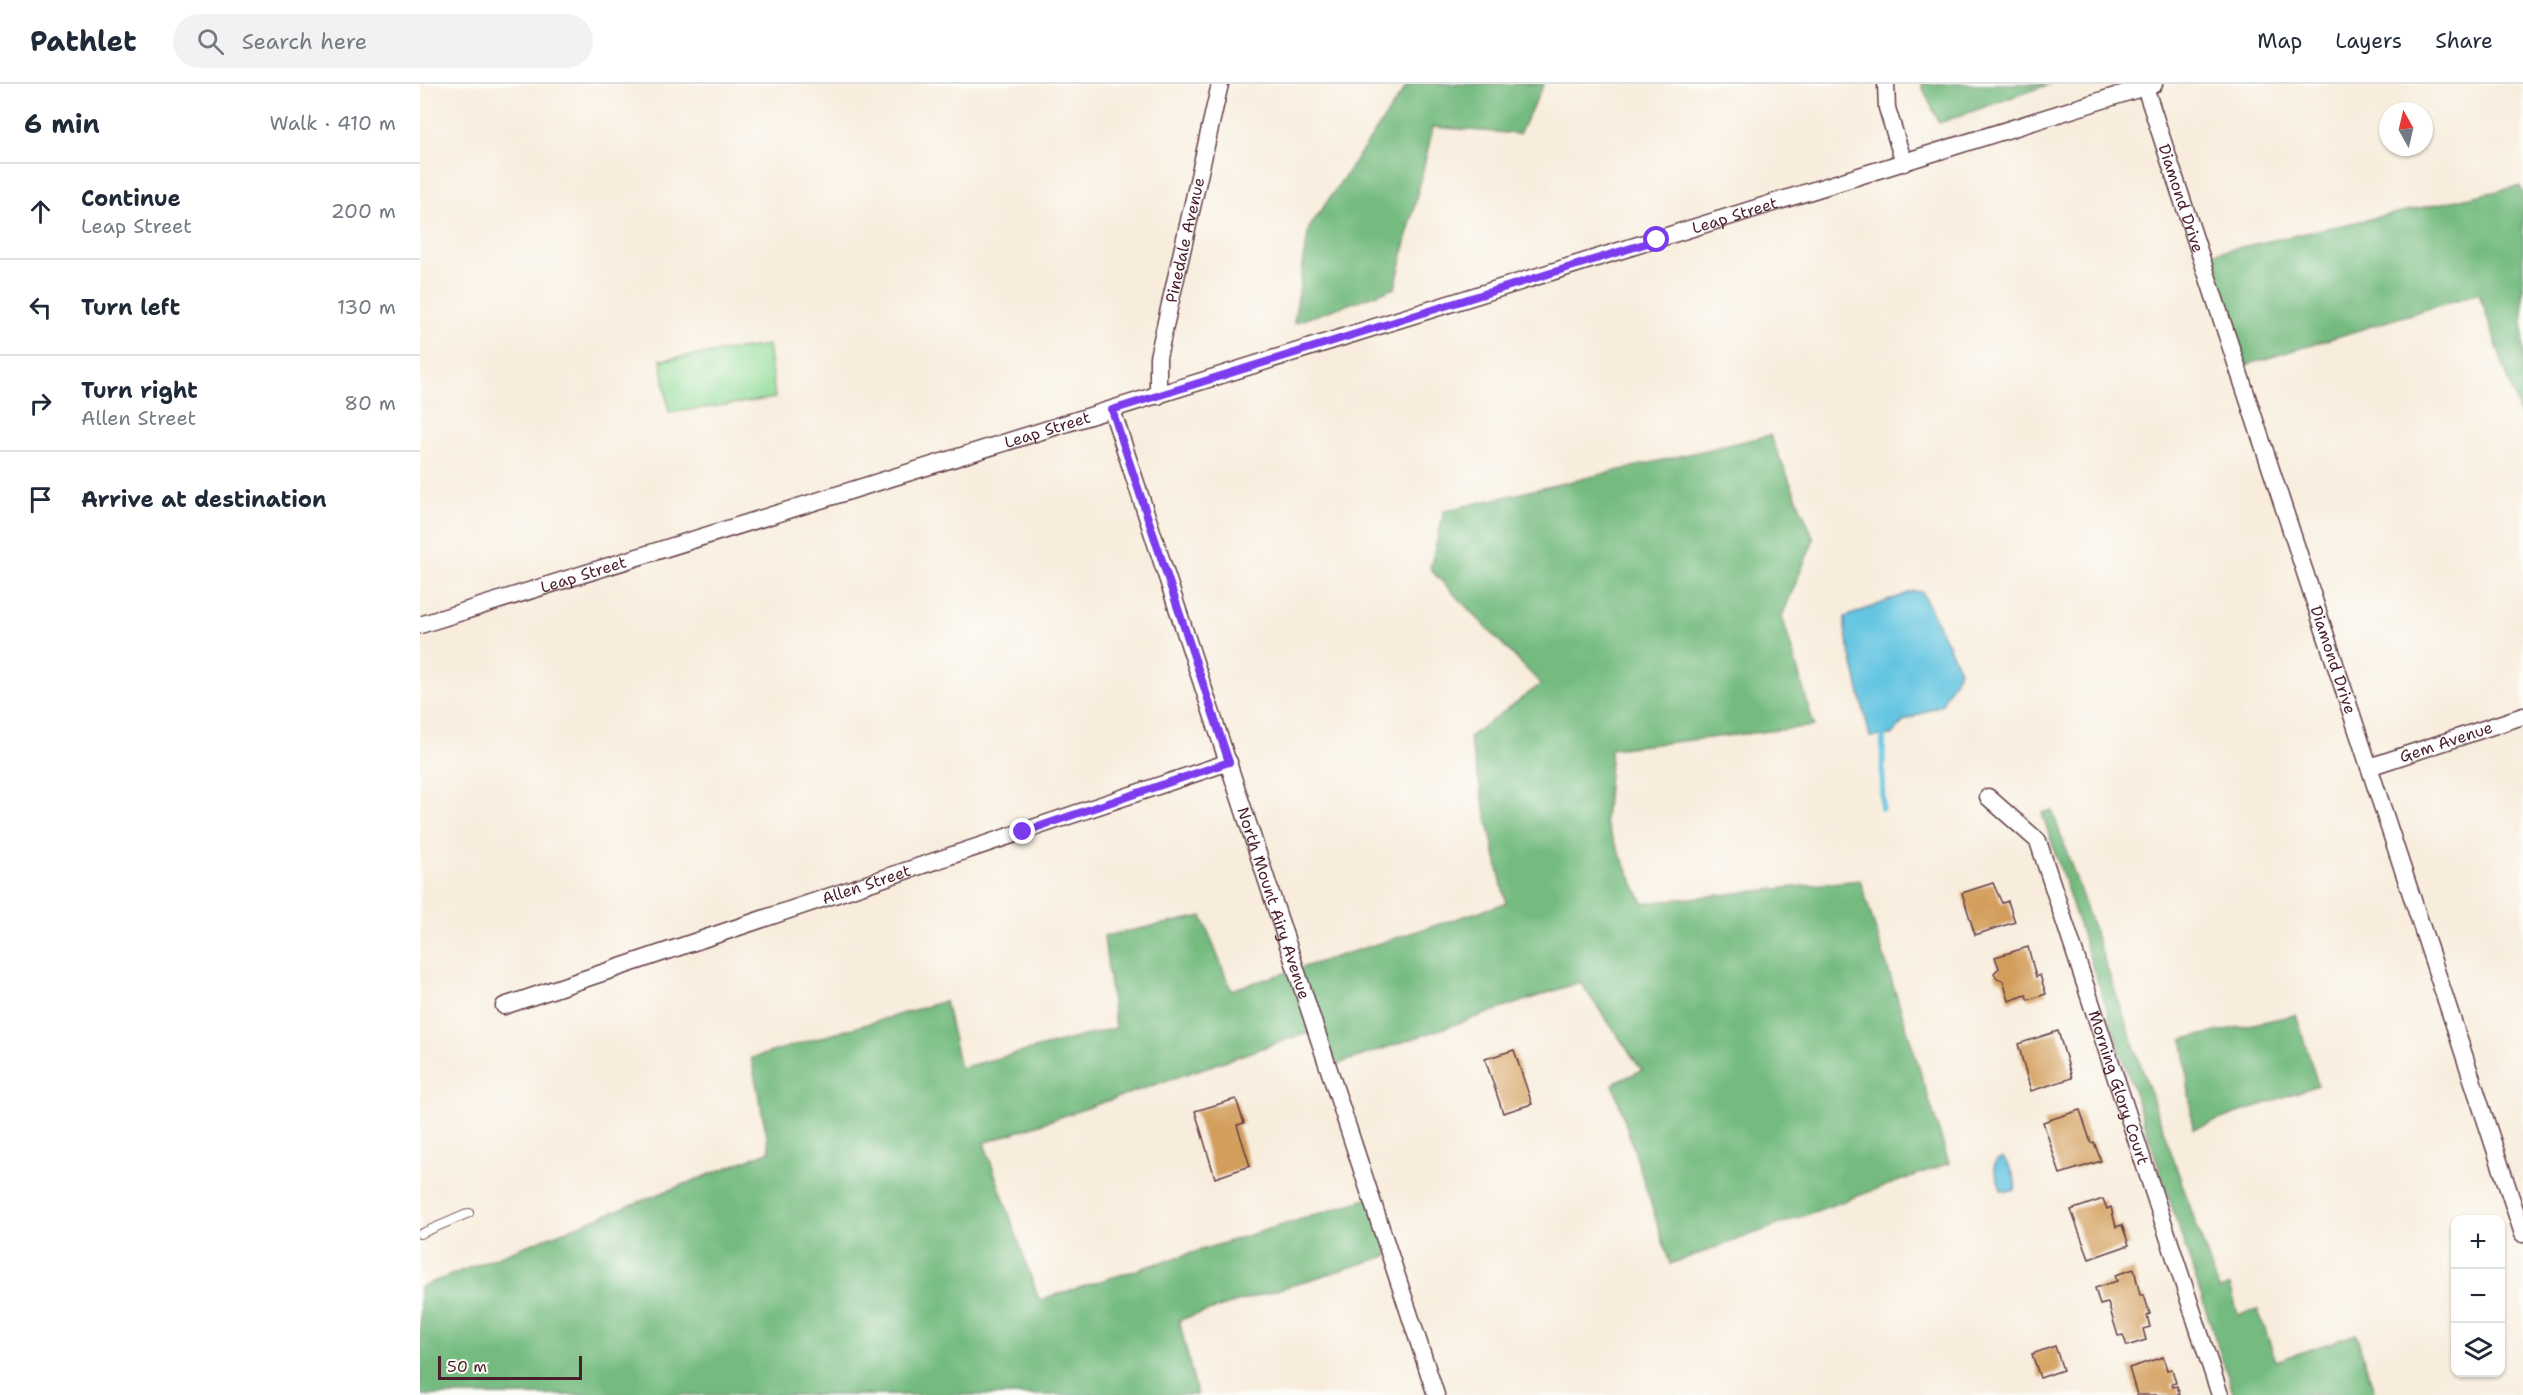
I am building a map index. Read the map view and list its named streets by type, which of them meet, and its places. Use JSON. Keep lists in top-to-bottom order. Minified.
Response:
{"streets":{"street":["Diamond Drive","Leap Street","Pinedale Avenue","Gem Avenue","Allen Street","North Mount Airy Avenue","Morning Glory Court"]},"crossings":[["Diamond Drive","Leap Street"],["Diamond Drive","Gem Avenue"],["Leap Street","Pinedale Avenue"],["Leap Street","North Mount Airy Avenue"],["Allen Street","North Mount Airy Avenue"]],"scale_bar":"50 m","north":"top","page":{"header":"Pathlet","search":"Search here","nav":["Map","Layers","Share"],"heading":["6 min","Walk · 410 m"],"list":[["Continue","Leap Street","200 m"],["Turn left","130 m"],["Turn right","Allen Street","80 m"],"Arrive at destination"],"map_buttons":["+","−"],"scale":"50 m"}}
